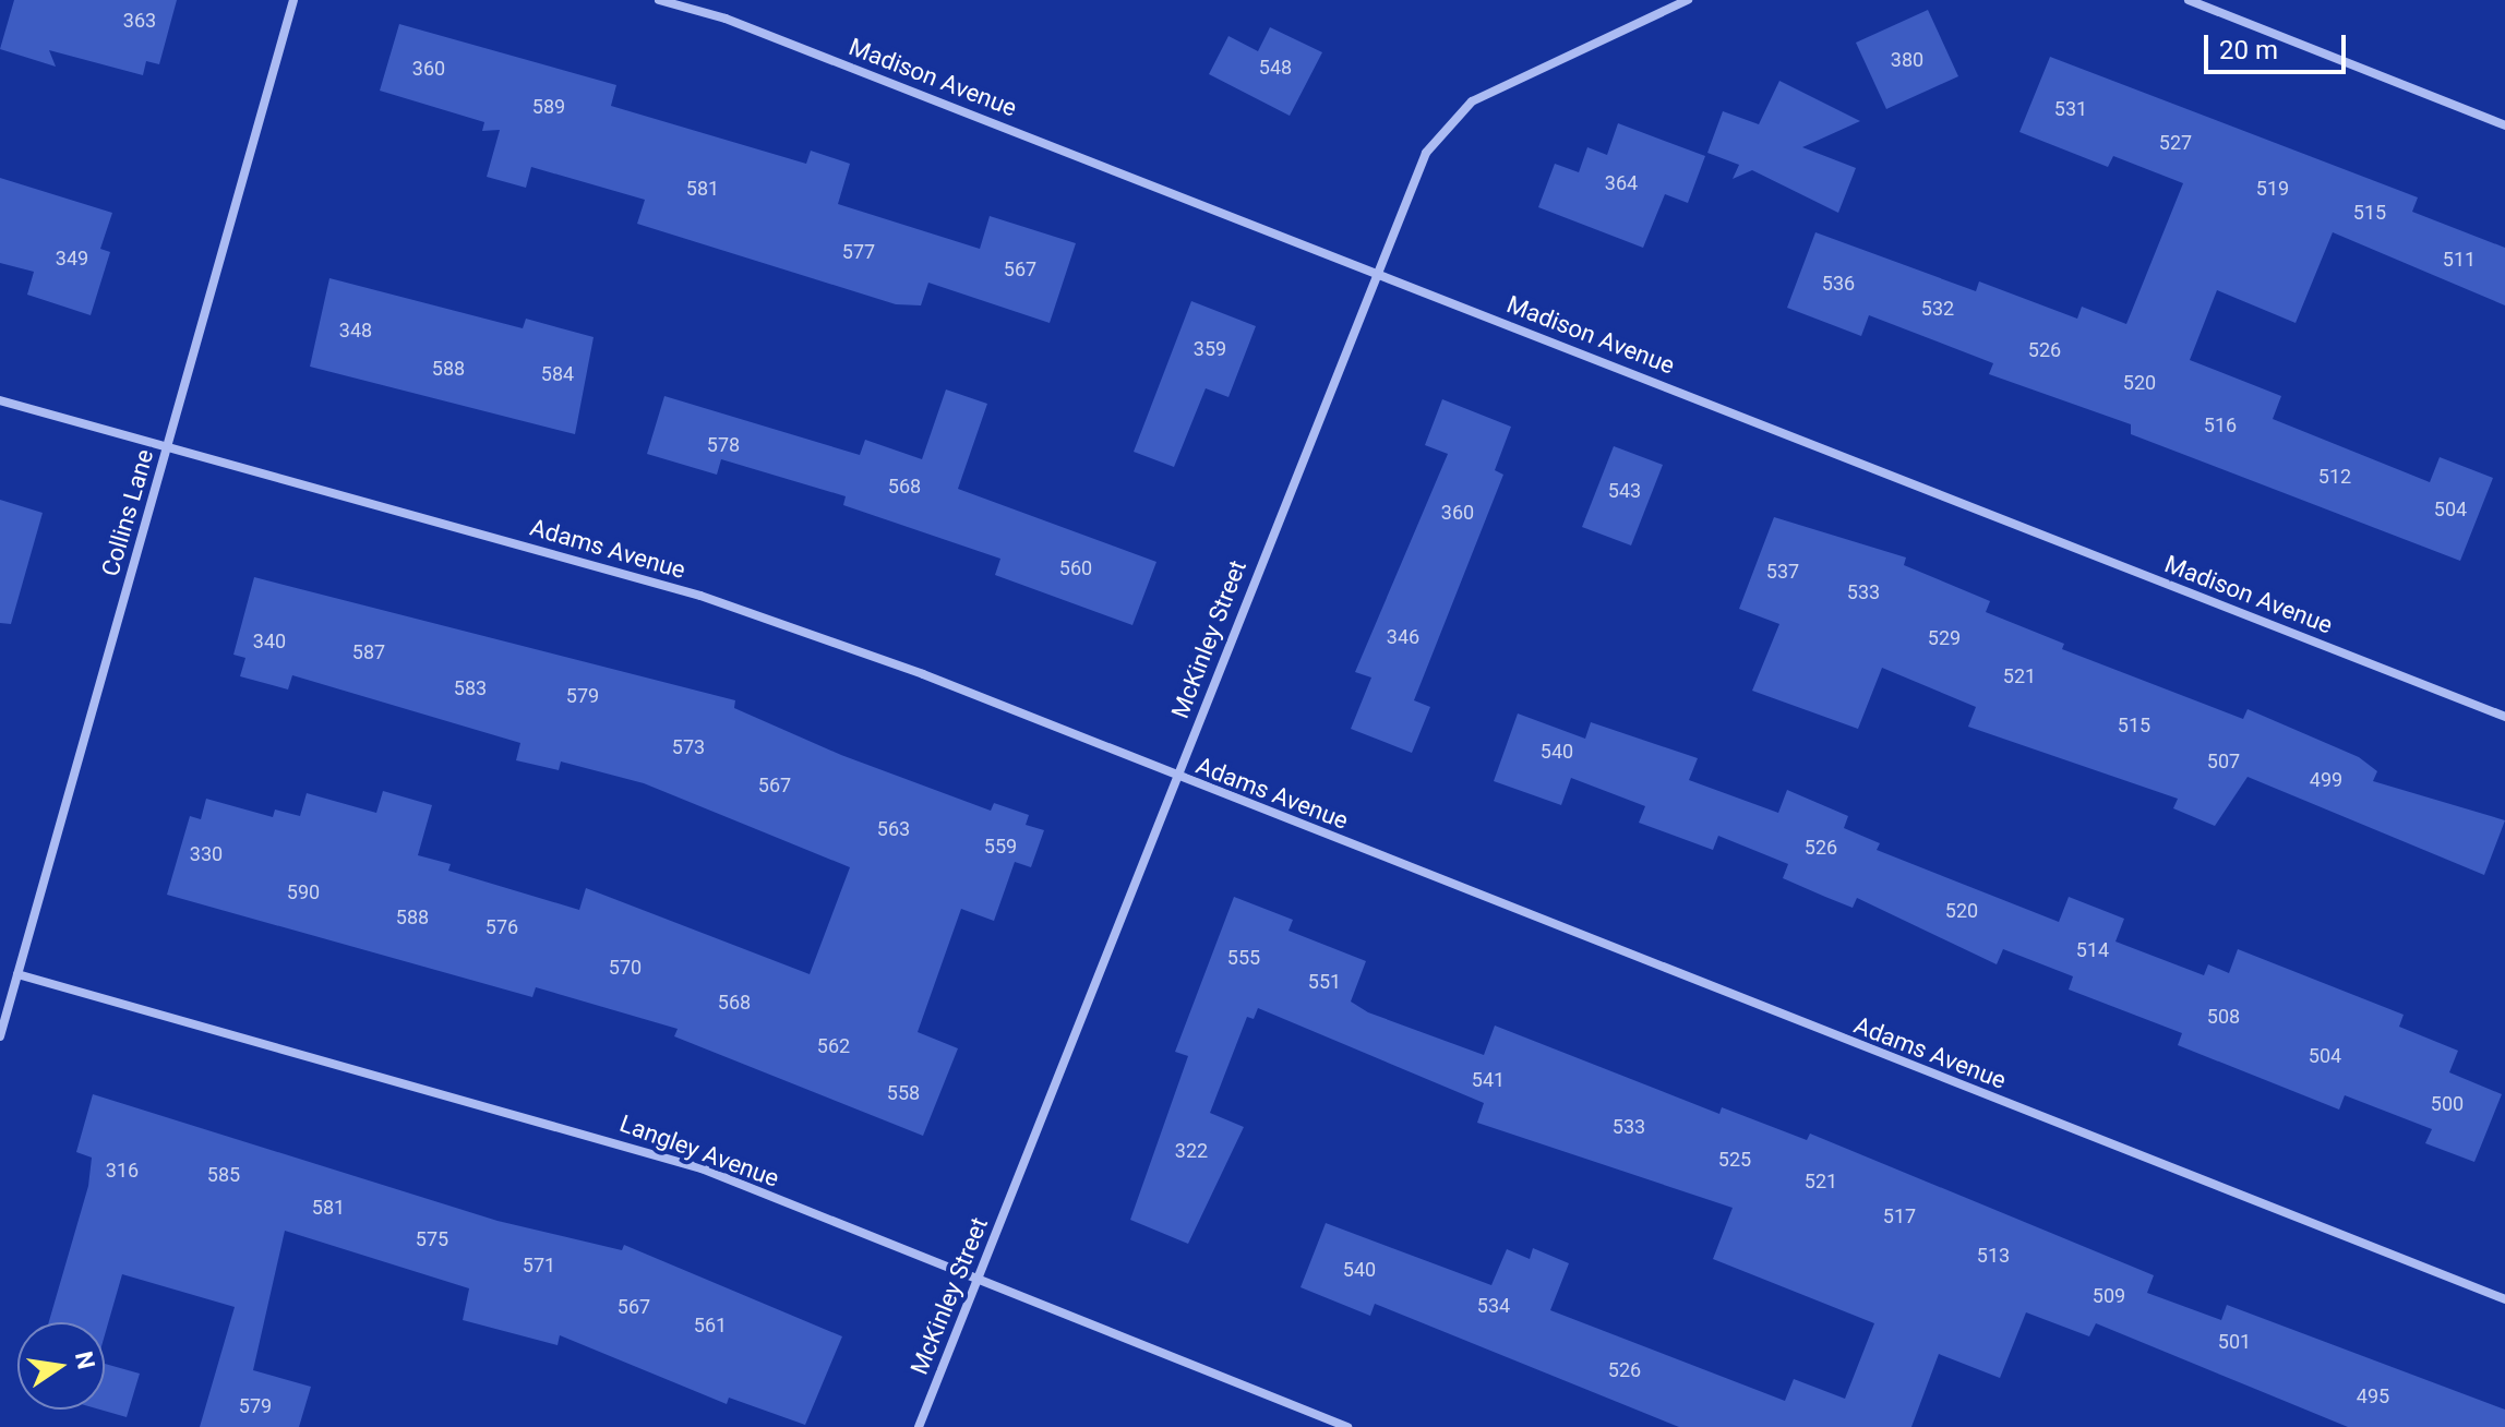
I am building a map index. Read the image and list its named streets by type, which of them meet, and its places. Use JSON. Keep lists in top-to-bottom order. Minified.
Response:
{"streets":{"street":["Madison Avenue","Collins Lane","Adams Avenue","McKinley Street","Langley Avenue"]},"crossings":[["Madison Avenue","McKinley Street"],["Collins Lane","Adams Avenue"],["Collins Lane","Langley Avenue"],["Adams Avenue","McKinley Street"],["McKinley Street","Langley Avenue"]],"house_numbers":["363","380","548","360","589","531","527","364","581","519","515","577","349","511","567","536","532","348","359","526","588","584","520","516","578","512","568","543","504","360","560","537","533","346","529","340","587","521","583","579","515","573","540","507","499","567","563","559","526","330","590","520","588","576","514","555","570","551","568","508","562","504","541","558","500","533","322","525","316","585","521","581","517","575","513","571","540","509","534","567","561","501","526","495","579"],"scale_bar":"20 m","north":"right"}
